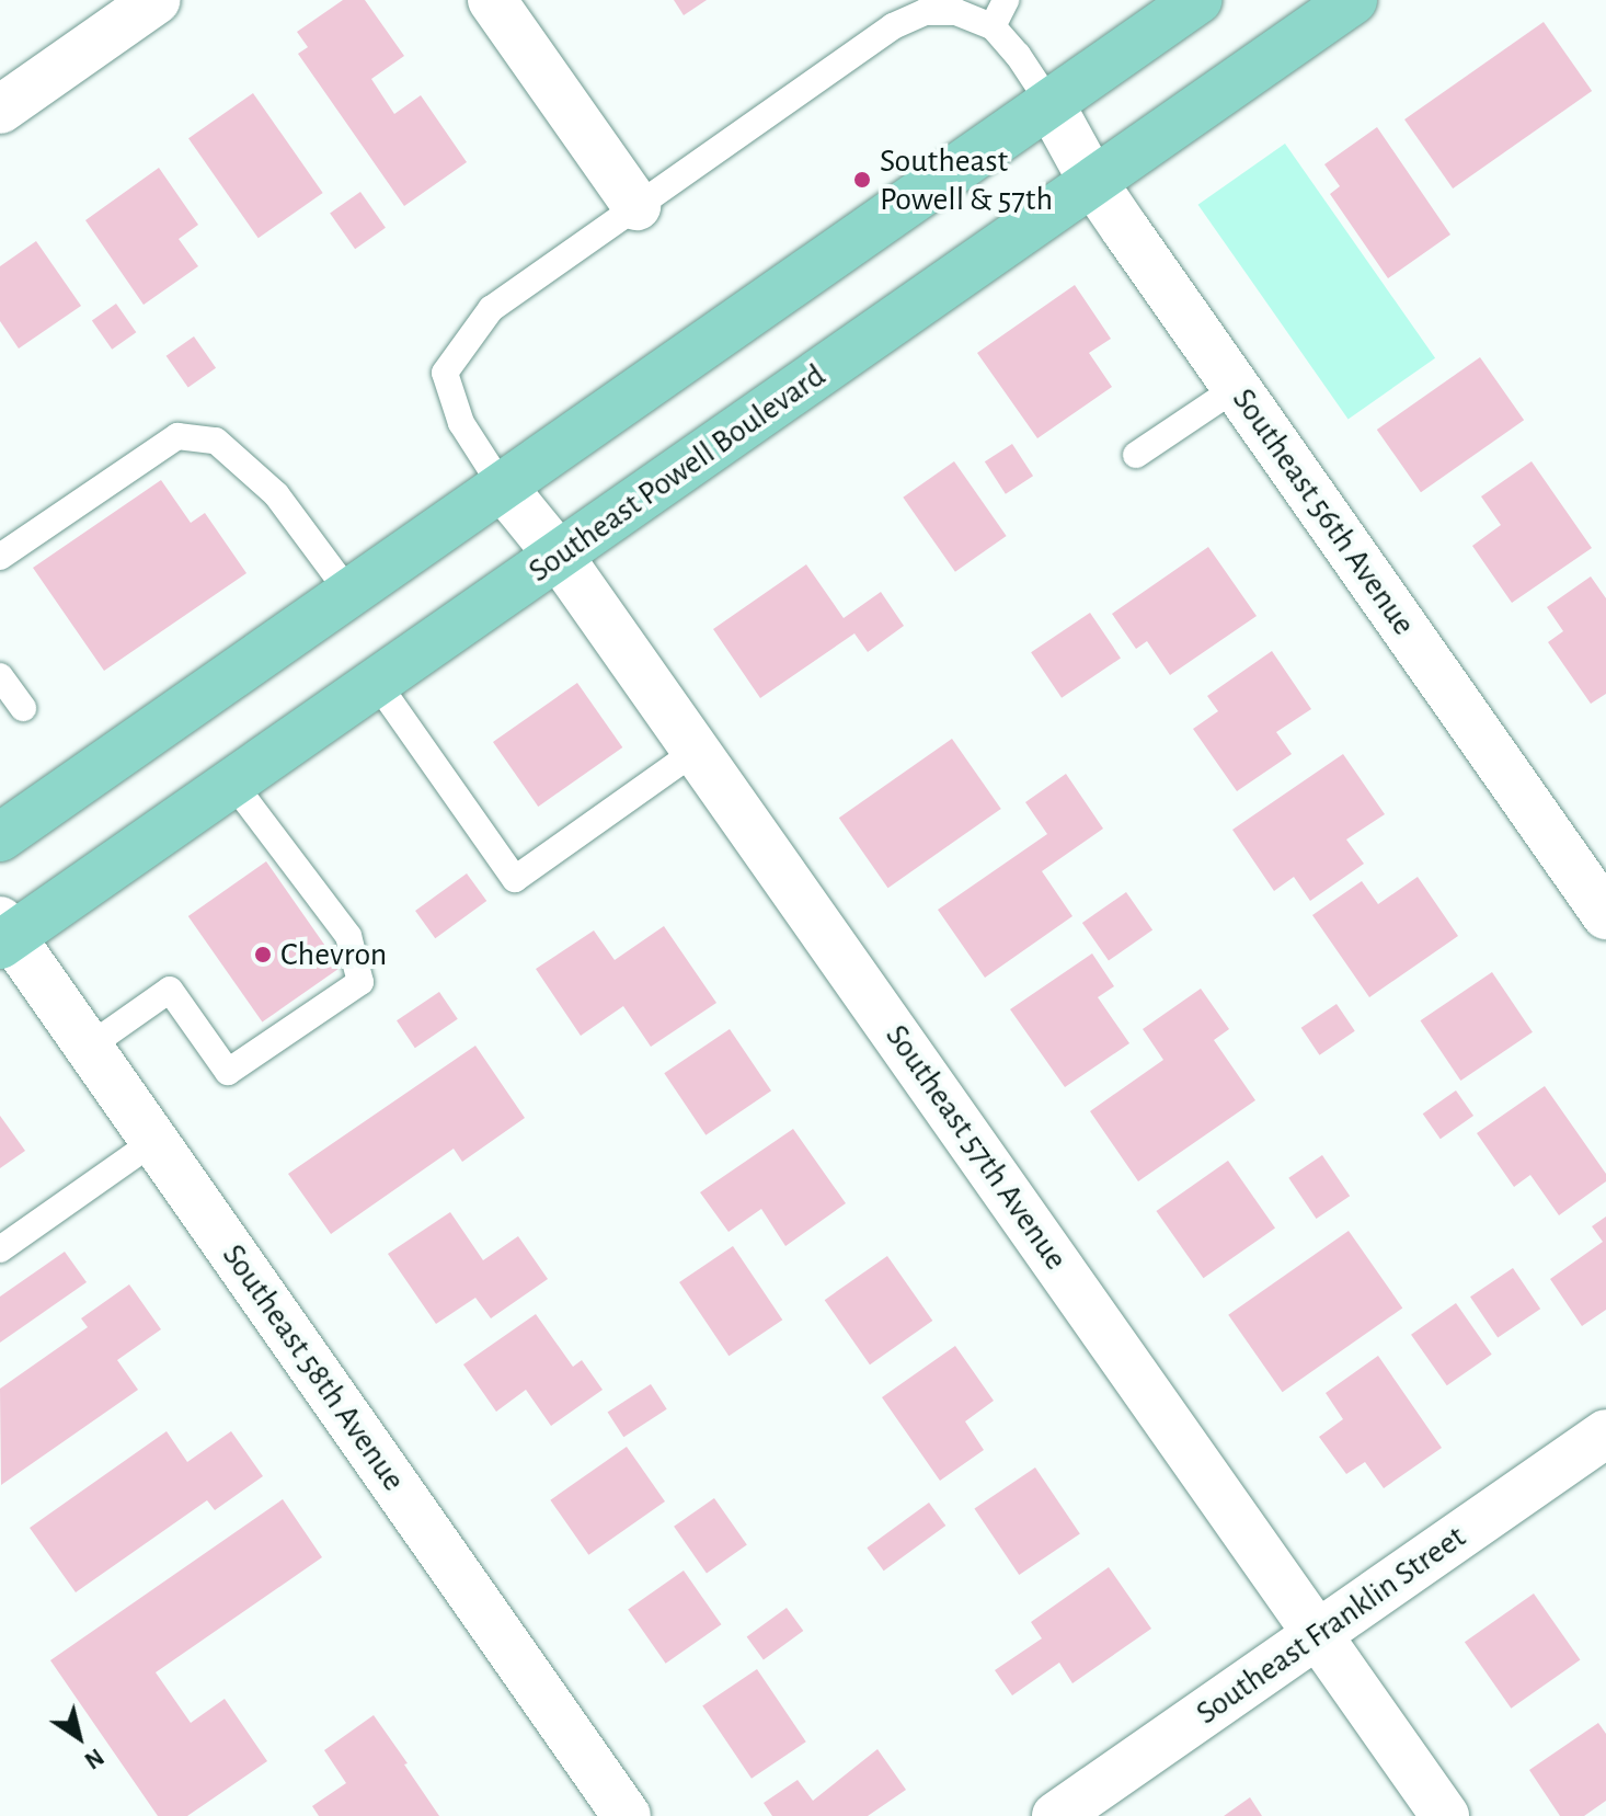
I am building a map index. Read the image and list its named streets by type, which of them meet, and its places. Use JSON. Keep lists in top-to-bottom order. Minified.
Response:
{"streets":{"main road":["Southeast Powell Boulevard"],"street":["Southeast 56th Avenue","Southeast 57th Avenue","Southeast 58th Avenue","Southeast Franklin Street"]},"crossings":[["Southeast Powell Boulevard","Southeast 56th Avenue"],["Southeast Powell Boulevard","Southeast 57th Avenue"],["Southeast Powell Boulevard","Southeast 58th Avenue"],["Southeast 57th Avenue","Southeast Franklin Street"]],"places":["Southeast Powell & 57th","Chevron"],"north":"bottom right"}
